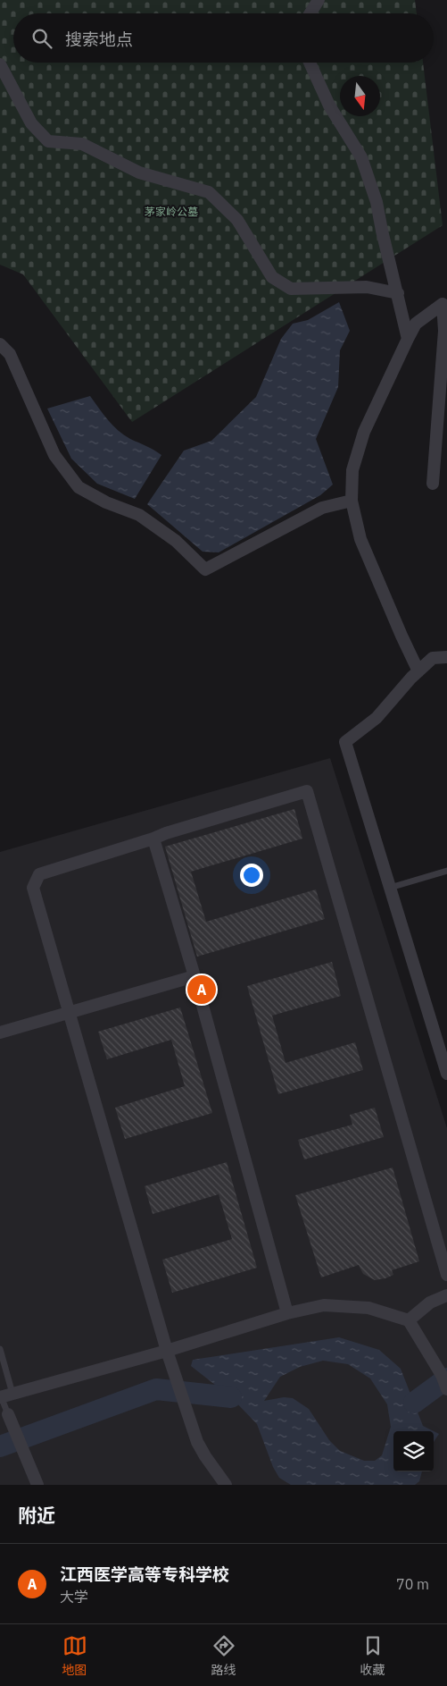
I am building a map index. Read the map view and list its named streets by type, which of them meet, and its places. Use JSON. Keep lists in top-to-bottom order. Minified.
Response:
{"parks":["茅家岭公墓"],"north":"bottom","page":{"search":"搜索地点","pins":"A","heading":"附近","list":[{"mark":"A","name":"江西医学高等专科学校","note":"大学","value":"70 m"}],"nav":["地图","路线","收藏"]}}
